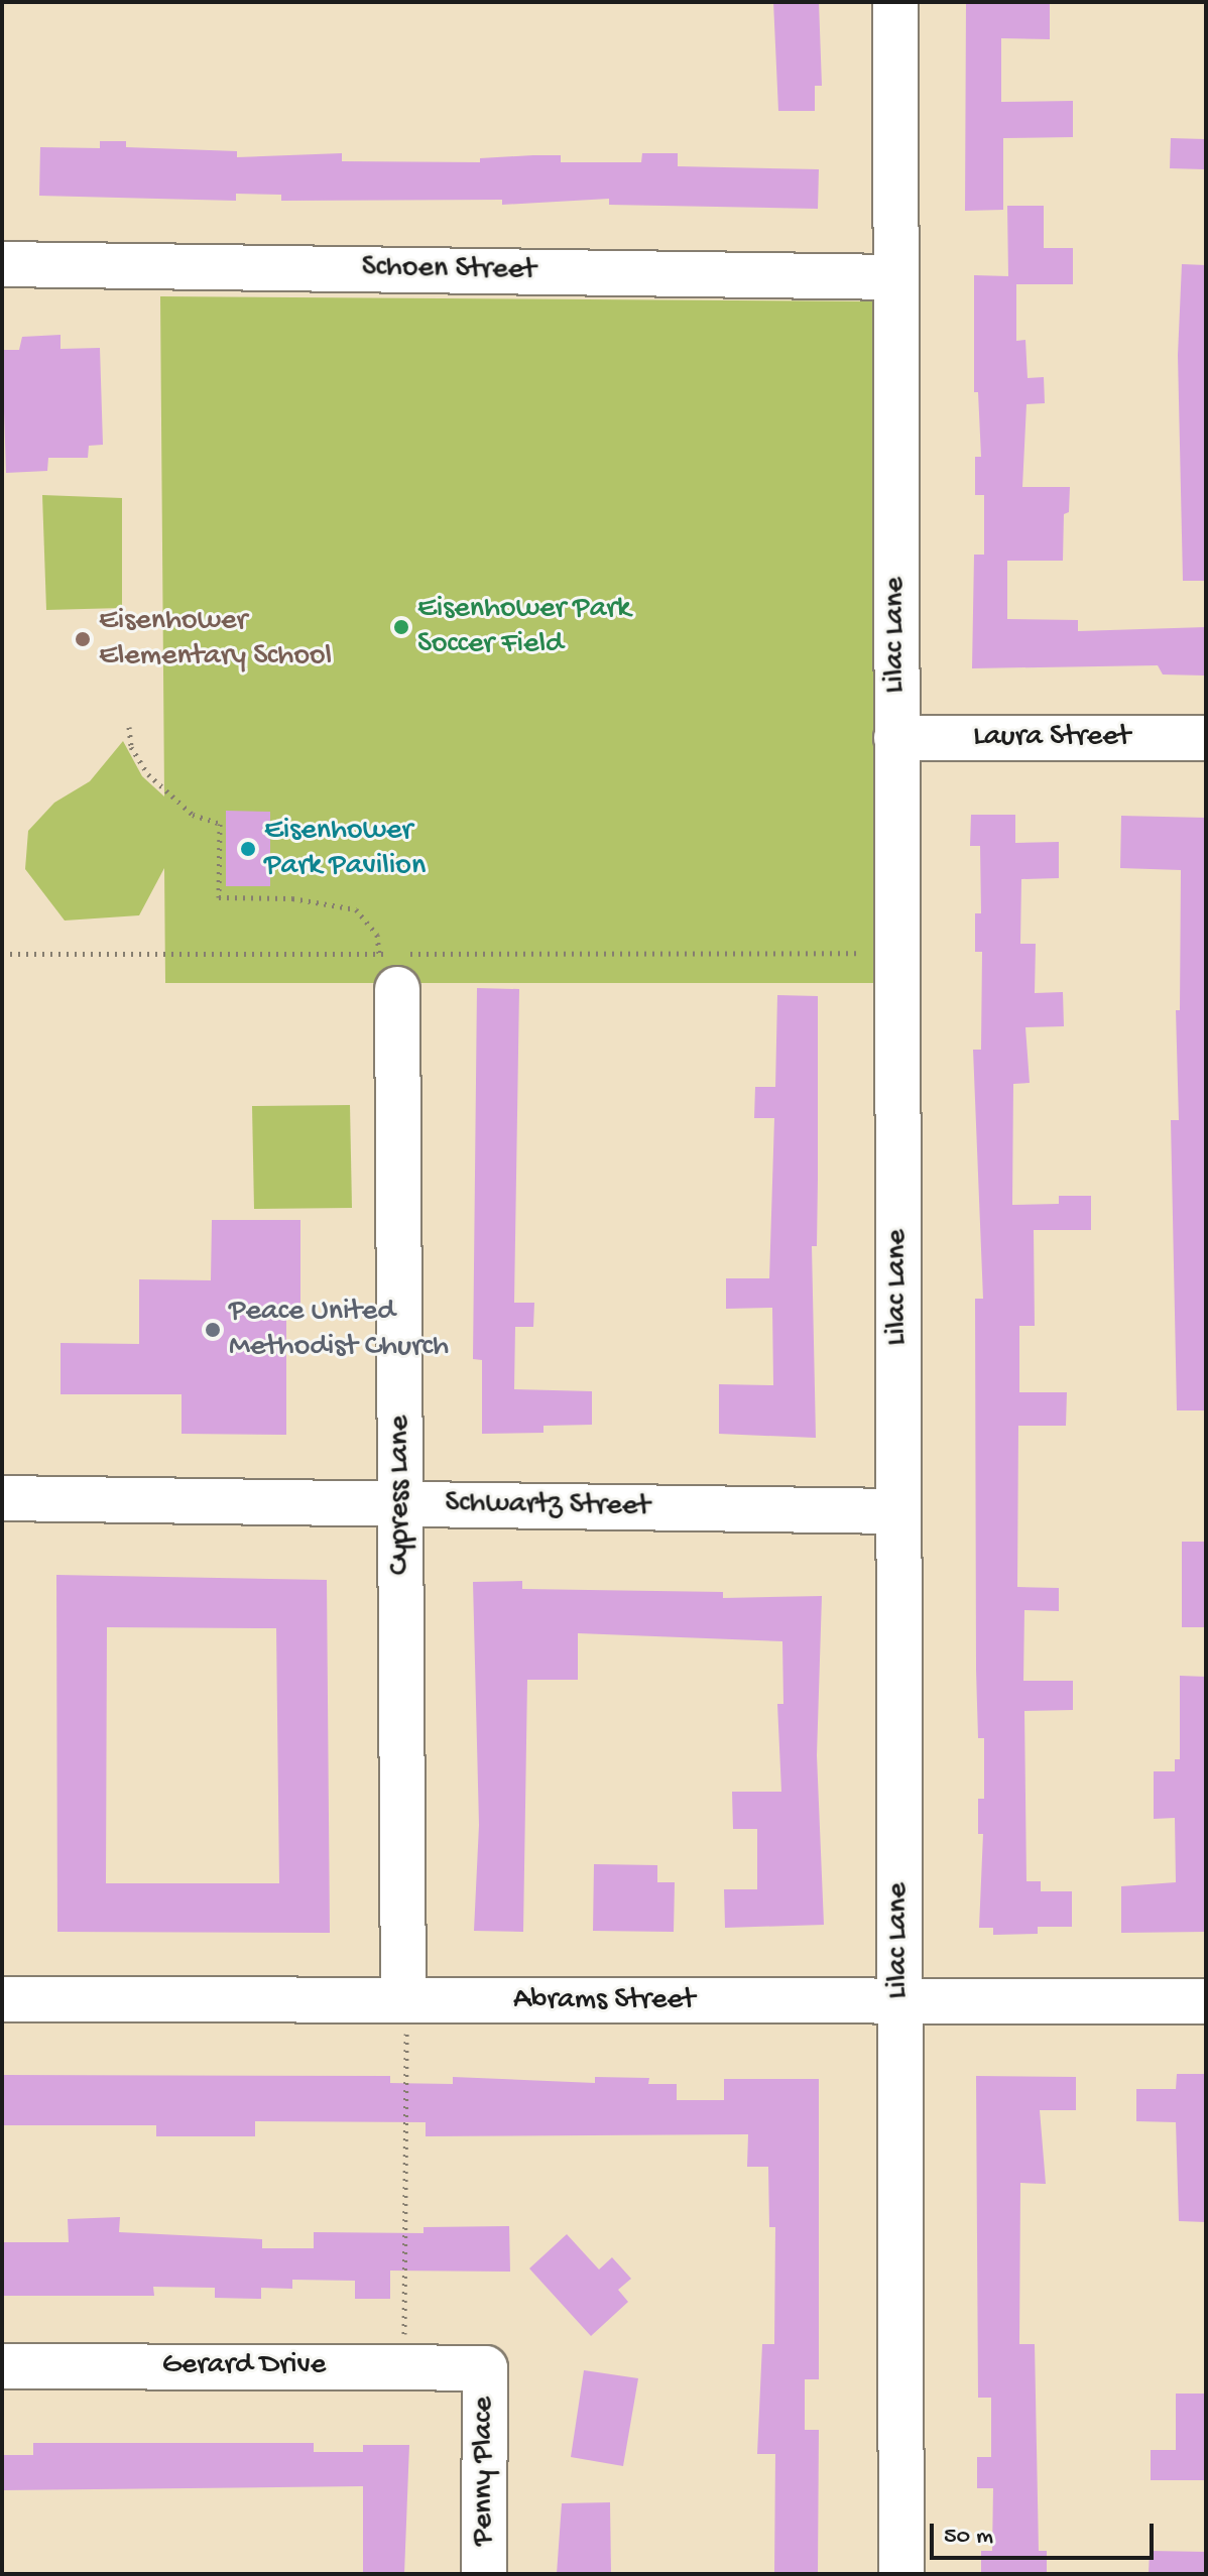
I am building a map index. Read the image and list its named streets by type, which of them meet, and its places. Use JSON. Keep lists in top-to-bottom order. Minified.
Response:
{"streets":{"street":["Schoen Street","Lilac Lane","Laura Street","Cypress Lane","Schwartz Street","Abrams Street","Gerard Drive","Penny Place"]},"crossings":[["Schoen Street","Lilac Lane"],["Lilac Lane","Laura Street"],["Lilac Lane","Schwartz Street"],["Lilac Lane","Abrams Street"],["Cypress Lane","Schwartz Street"],["Cypress Lane","Abrams Street"],["Gerard Drive","Penny Place"]],"places":["Eisenhower Park Soccer Field","Eisenhower Elementary School","Eisenhower Park Pavilion","Peace United Methodist Church"],"scale_bar":"50 m"}
